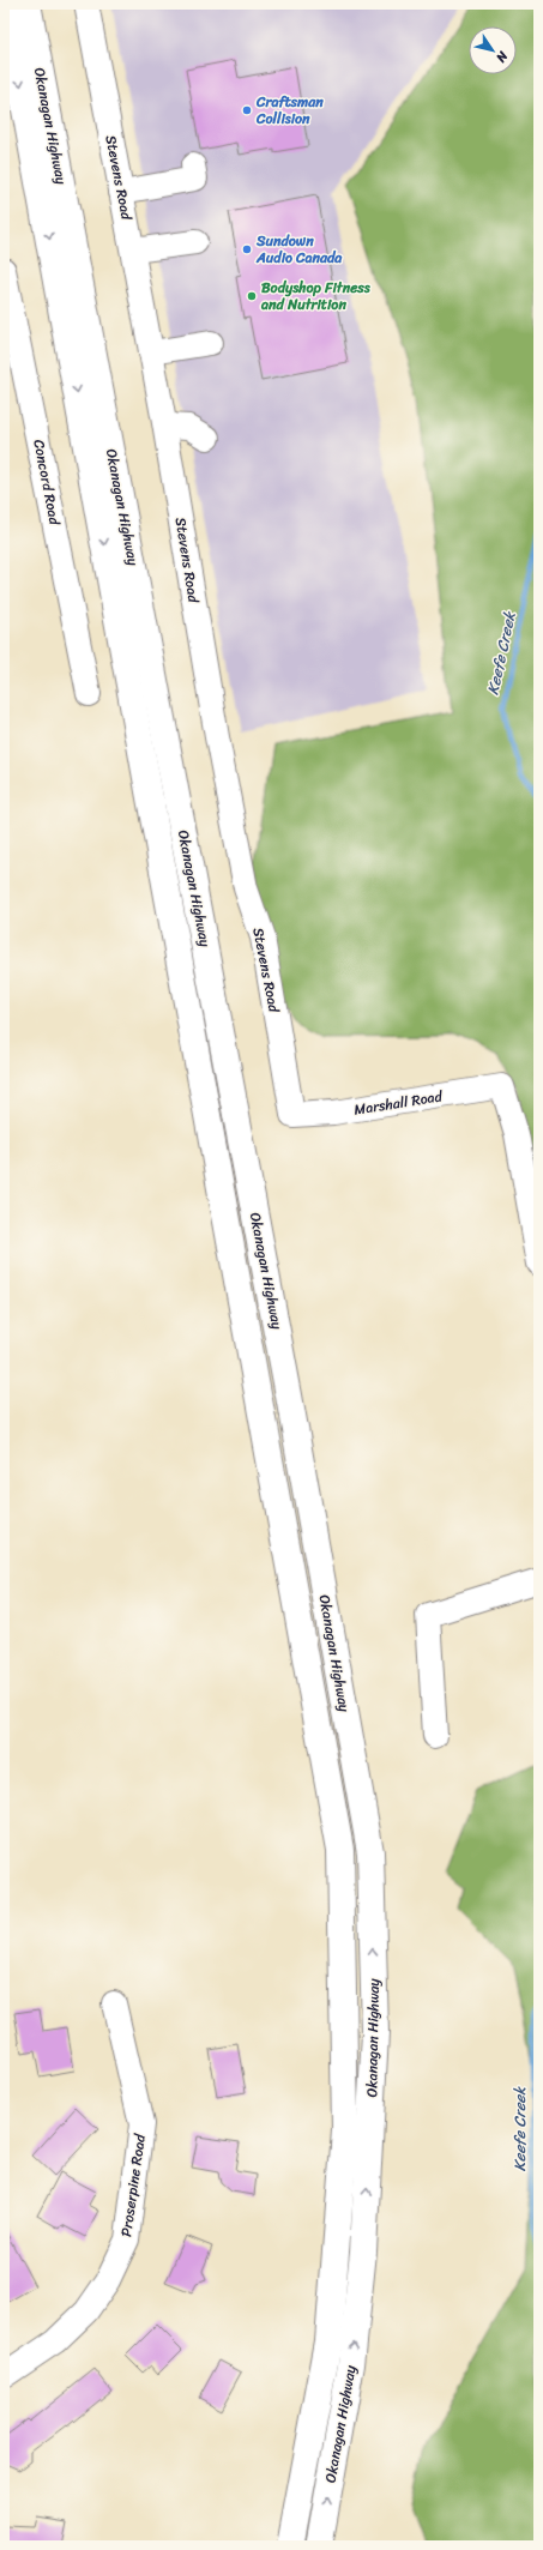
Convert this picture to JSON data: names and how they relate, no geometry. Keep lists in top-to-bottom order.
{
  "streets": {
    "highway": ["Okanagan Highway"],
    "street": [
      "Stevens Road",
      "Concord Road",
      "Marshall Road",
      "Proserpine Road"
    ]
  },
  "crossings": [
    ["Stevens Road", "Marshall Road"]
  ],
  "water": ["Keefe Creek"],
  "places": ["Craftsman Collision", "Sundown Audio Canada", "Bodyshop Fitness and Nutrition"],
  "north": "bottom right"
}
